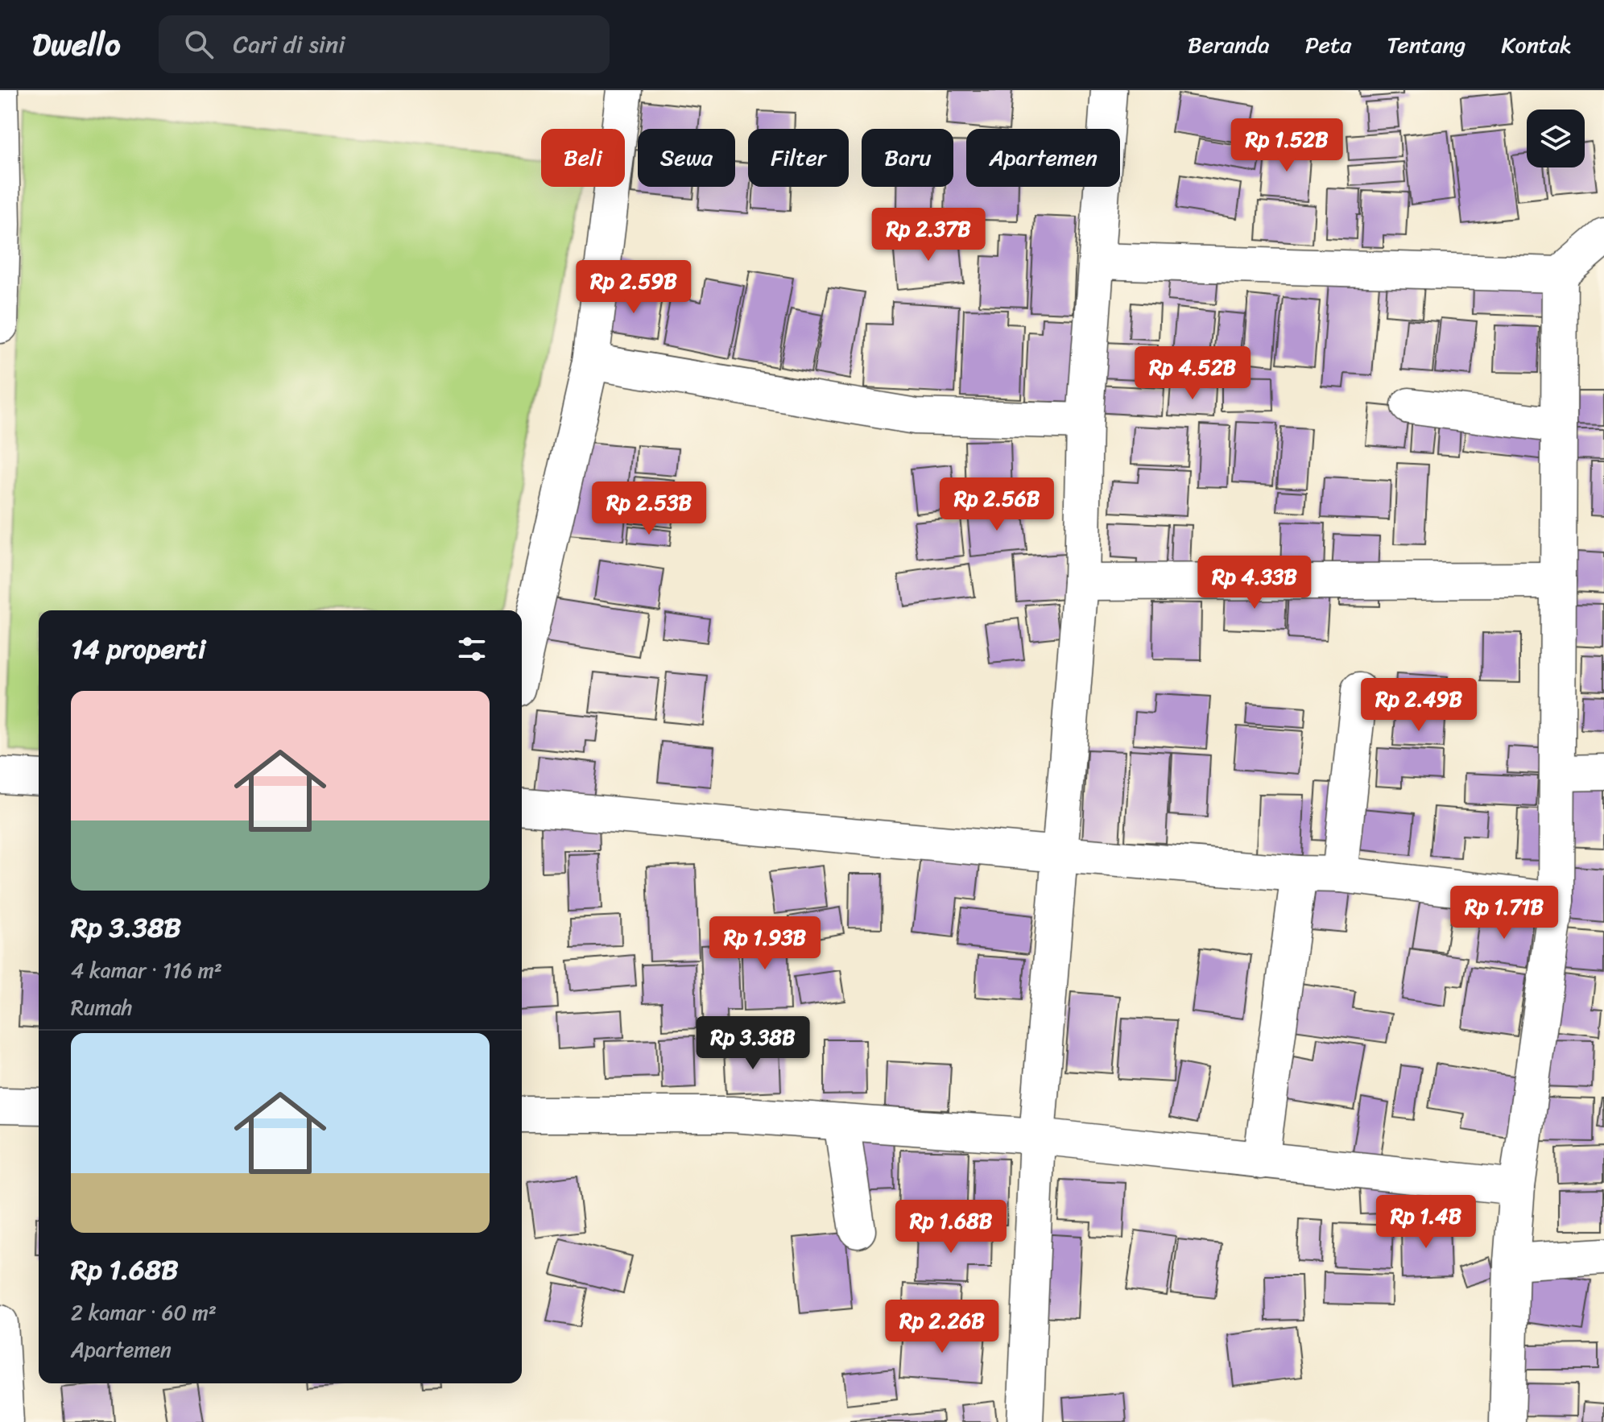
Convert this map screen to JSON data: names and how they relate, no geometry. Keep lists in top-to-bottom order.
{
  "page": {
    "header": "Dwello",
    "search": "Cari di sini",
    "nav": [
      "Beranda",
      "Peta",
      "Tentang",
      "Kontak"
    ],
    "price": [
      "Rp 1.52B",
      "Rp 2.37B",
      "Rp 2.59B",
      "Rp 4.52B",
      "Rp 2.56B",
      "Rp 2.53B",
      "Rp 4.33B",
      "Rp 2.49B",
      "Rp 1.71B",
      "Rp 1.93B",
      "Rp 3.38B",
      "Rp 1.4B",
      "Rp 1.68B",
      "Rp 2.26B"
    ],
    "chip": [
      "Beli",
      "Sewa",
      "Filter",
      "Baru",
      "Apartemen"
    ],
    "heading": "14 properti",
    "list": [
      {
        "name": "Rp 3.38B",
        "note": "4 kamar · 116 m² · Rumah"
      },
      {
        "name": "Rp 1.68B",
        "note": "2 kamar · 60 m² · Apartemen"
      }
    ]
  }
}
